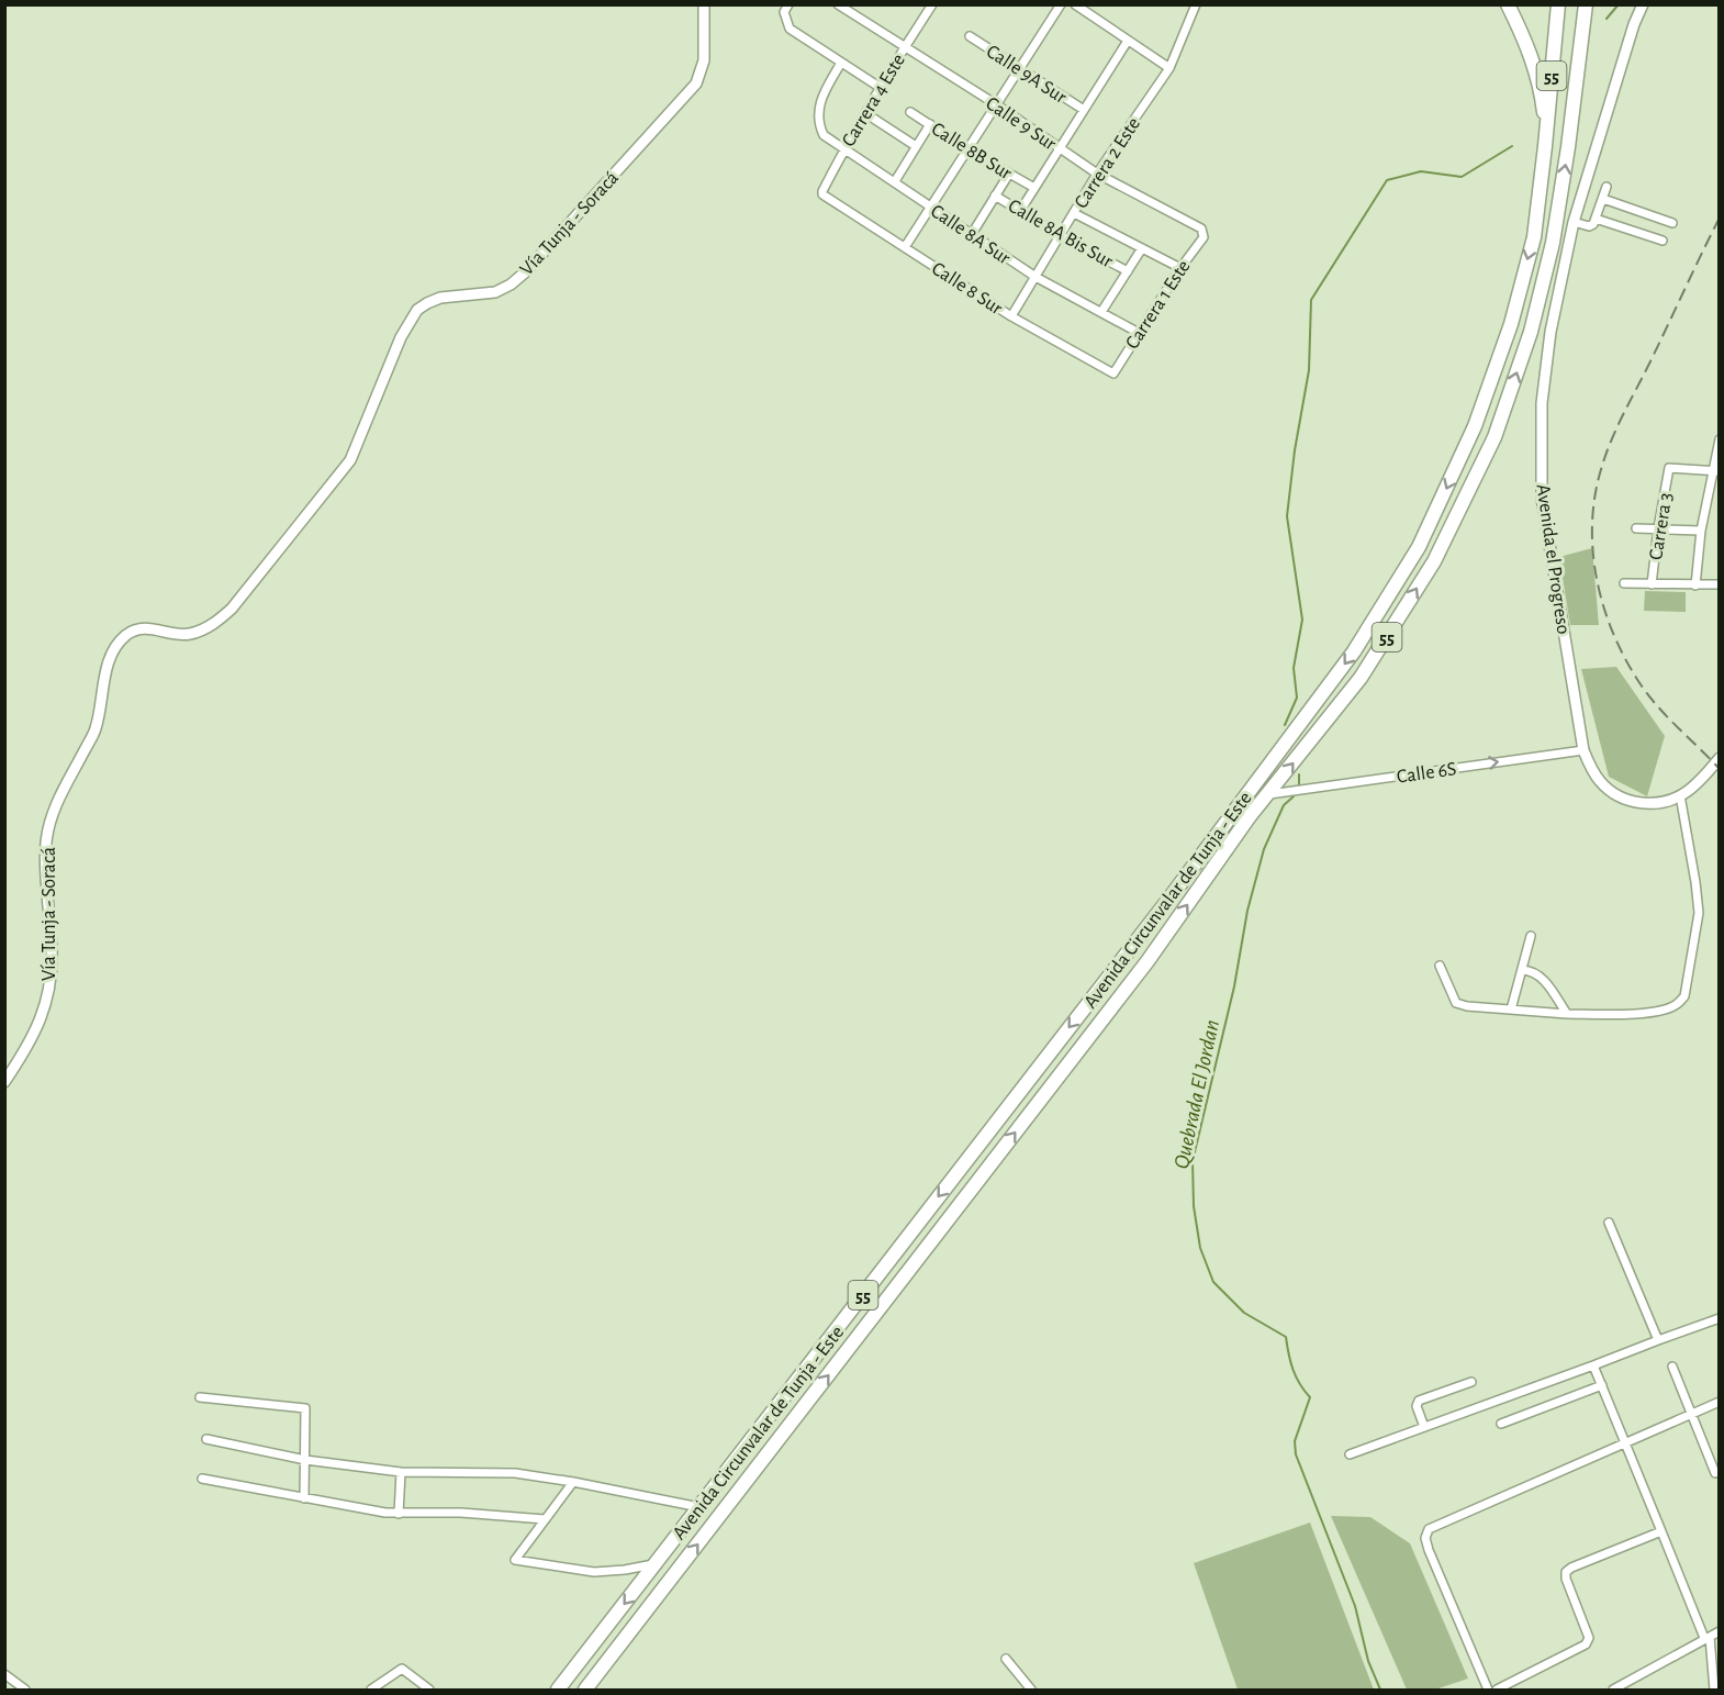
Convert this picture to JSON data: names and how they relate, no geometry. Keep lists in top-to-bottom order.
{
  "streets": {
    "highway": ["55", "Avenida Circunvalar de Tunja - Este"],
    "main road": ["Vía Tunja - Soracá", "Avenida el Progreso"],
    "street": [
      "Calle 9A Sur",
      "Carrera 4 Este",
      "Calle 9 Sur",
      "Calle 8B Sur",
      "Carrera 2 Este",
      "Calle 8A Bis Sur",
      "Calle 8A Sur",
      "Calle 8 Sur",
      "Carrera 1 Este",
      "Carrera 3",
      "Calle 6S"
    ]
  },
  "crossings": [
    ["Carrera 4 Este", "Calle 9 Sur"],
    ["Carrera 4 Este", "Calle 8A Sur"],
    ["Carrera 4 Este", "Calle 8 Sur"],
    ["Calle 9 Sur", "Carrera 2 Este"],
    ["Calle 9 Sur", "Carrera 1 Este"],
    ["Carrera 2 Este", "Calle 8A Bis Sur"],
    ["Carrera 2 Este", "Calle 8A Sur"],
    ["Carrera 2 Este", "Calle 8 Sur"],
    ["Calle 8A Sur", "Carrera 1 Este"],
    ["Calle 8 Sur", "Carrera 1 Este"],
    ["Avenida el Progreso", "Calle 6S"],
    ["Calle 6S", "Avenida Circunvalar de Tunja - Este"]
  ],
  "one_way": ["Calle 6S"],
  "water": ["Quebrada El Jordan"]
}
